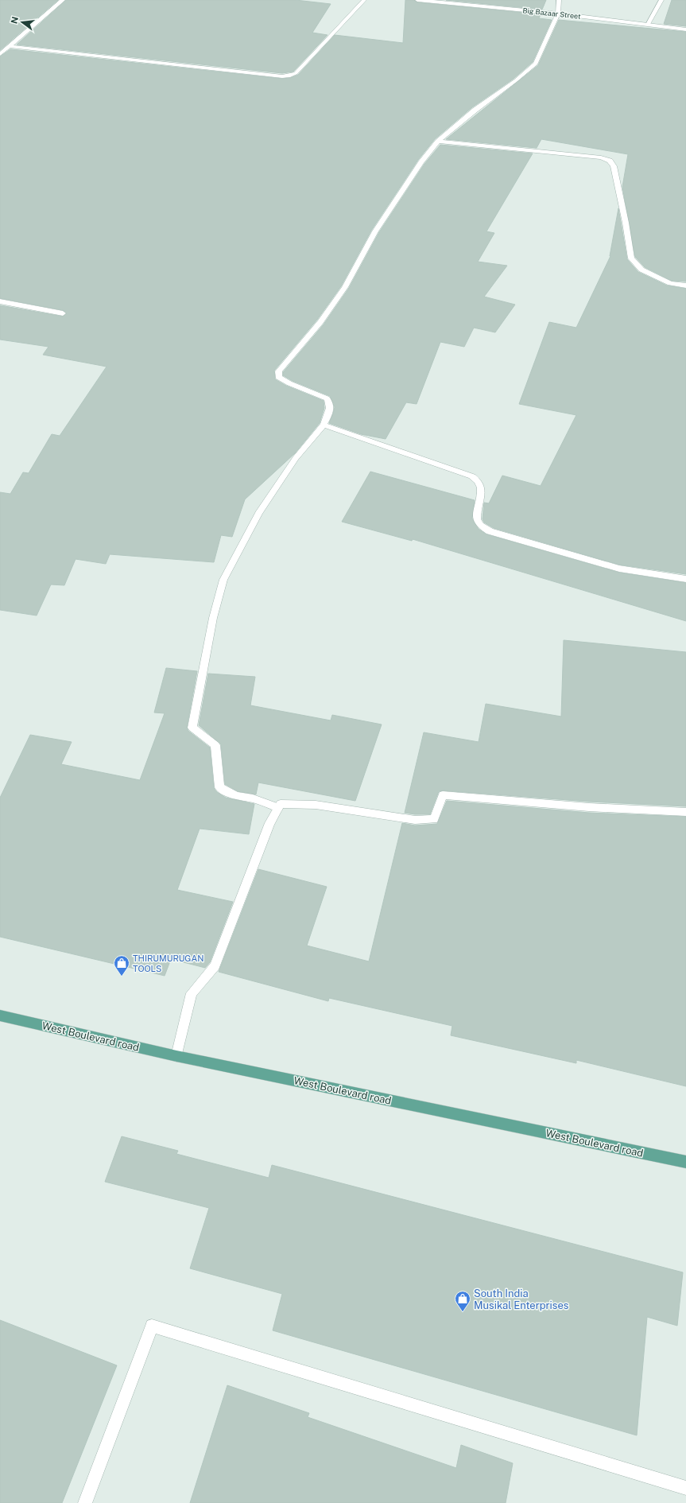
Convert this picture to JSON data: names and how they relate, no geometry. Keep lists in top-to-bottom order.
{
  "streets": {
    "main road": ["West Boulevard road"],
    "street": ["Big Bazaar Street"]
  },
  "places": {
    "shop": ["THIRUMURUGAN TOOLS", "South India Musikal Enterprises"]
  },
  "north": "left"
}
